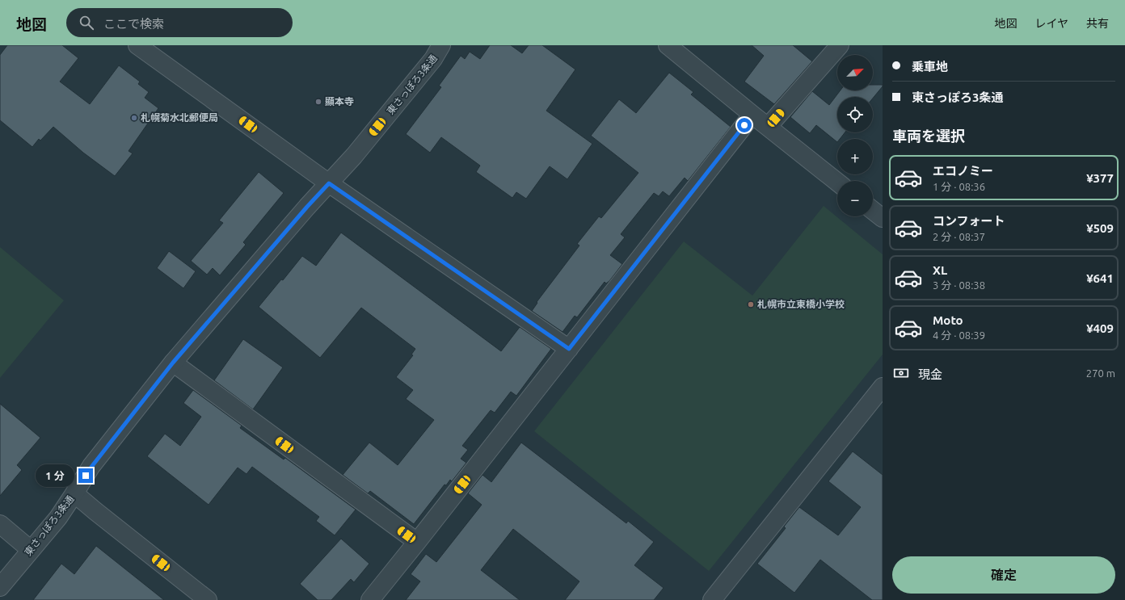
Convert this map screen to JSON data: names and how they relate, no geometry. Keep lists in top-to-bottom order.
{
  "streets": {
    "street": ["東さっぽろ3条通"]
  },
  "places": ["顯本寺", "札幌菊水北郵便局", "札幌市立東橋小学校"],
  "north": "top right",
  "page": {
    "header": "地図",
    "search": "ここで検索",
    "nav": ["地図", "レイヤ", "共有"],
    "banner": ["乗車地", "東さっぽろ3条通"],
    "map_buttons": ["+", "−"],
    "heading": "車両を選択",
    "list": [
      {
        "name": "エコノミー",
        "note": "1 分 · 08:36",
        "value": "¥377"
      },
      {
        "name": "コンフォート",
        "note": "2 分 · 08:37",
        "value": "¥509"
      },
      {
        "name": "XL",
        "note": "3 分 · 08:38",
        "value": "¥641"
      },
      {
        "name": "Moto",
        "note": "4 分 · 08:39",
        "value": "¥409"
      }
    ],
    "pay": ["現金", "270 m"],
    "bubble": "1 分",
    "buttons": "確定"
  }
}
